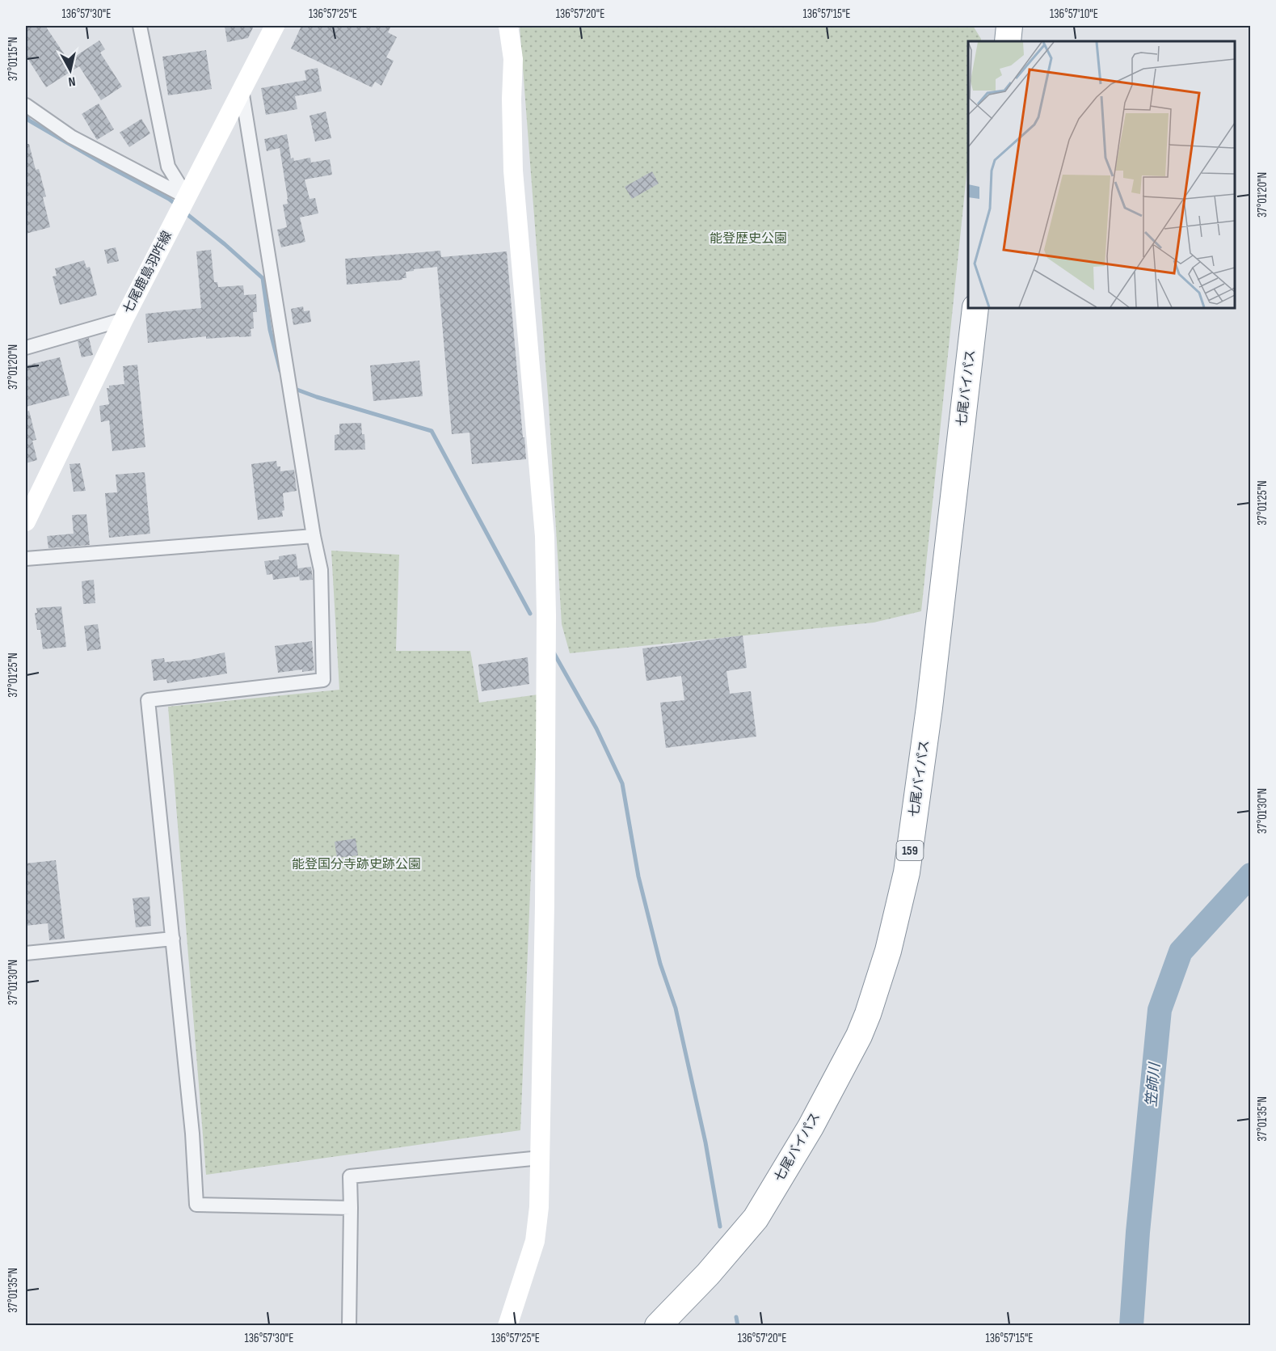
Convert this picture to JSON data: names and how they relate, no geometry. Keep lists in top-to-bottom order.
{
  "streets": {
    "highway": ["七尾バイパス", "159"],
    "street": ["七尾鹿島羽咋線"]
  },
  "water": ["笠師川"],
  "parks": ["能登歴史公園", "能登国分寺跡史跡公園"],
  "north": "bottom",
  "coordinates": [
    "136°57'30\"E",
    "136°57'25\"E",
    "136°57'20\"E",
    "136°57'15\"E",
    "136°57'10\"E",
    "37°01'15\"N",
    "37°01'20\"N",
    "37°01'25\"N",
    "37°01'30\"N",
    "37°01'35\"N"
  ]
}
